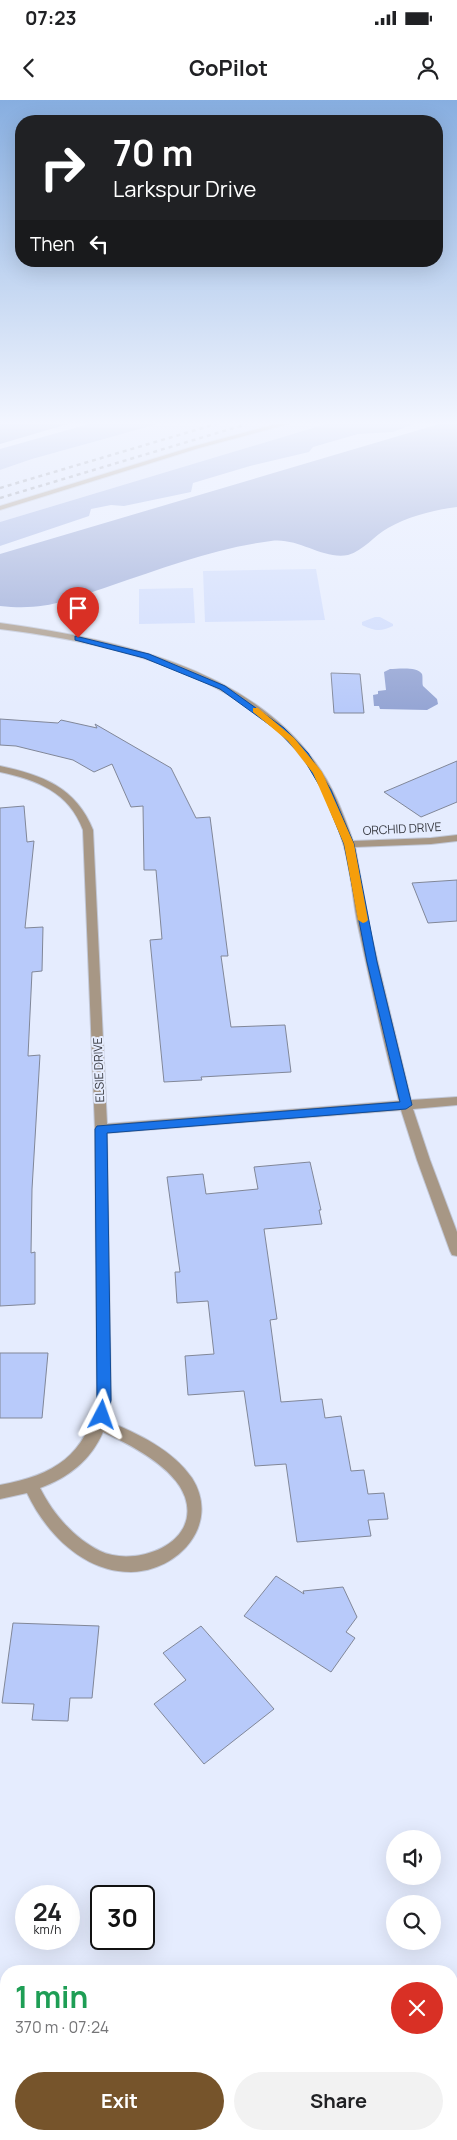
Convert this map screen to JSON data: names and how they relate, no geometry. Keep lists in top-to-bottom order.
{
  "streets": {
    "street": ["ORCHID DRIVE", "ELSIE DRIVE"]
  },
  "page": {
    "status": "07:23",
    "header": "GoPilot",
    "turn": ["70 m", "Larkspur Drive"],
    "then": "Then",
    "speed": "24 km/h",
    "limit": "30",
    "heading": ["1 min", "370 m · 07:24"],
    "buttons": ["Exit", "Share"]
  }
}
